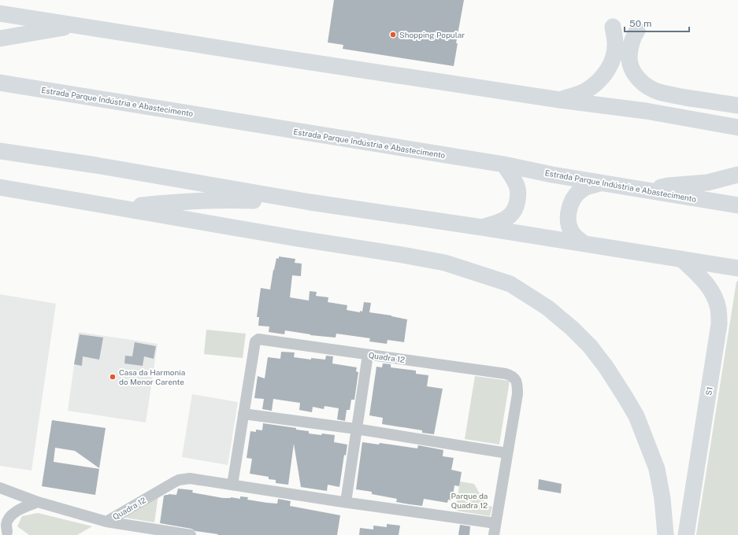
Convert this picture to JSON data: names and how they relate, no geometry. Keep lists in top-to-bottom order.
{
  "streets": {
    "highway": ["Estrada Parque Indústria e Abastecimento", "S1"],
    "street": ["Quadra 12"]
  },
  "parks": ["Parque da Quadra 12"],
  "places": ["Shopping Popular", "Casa da Harmonia do Menor Carente"],
  "scale_bar": "50 m"
}
